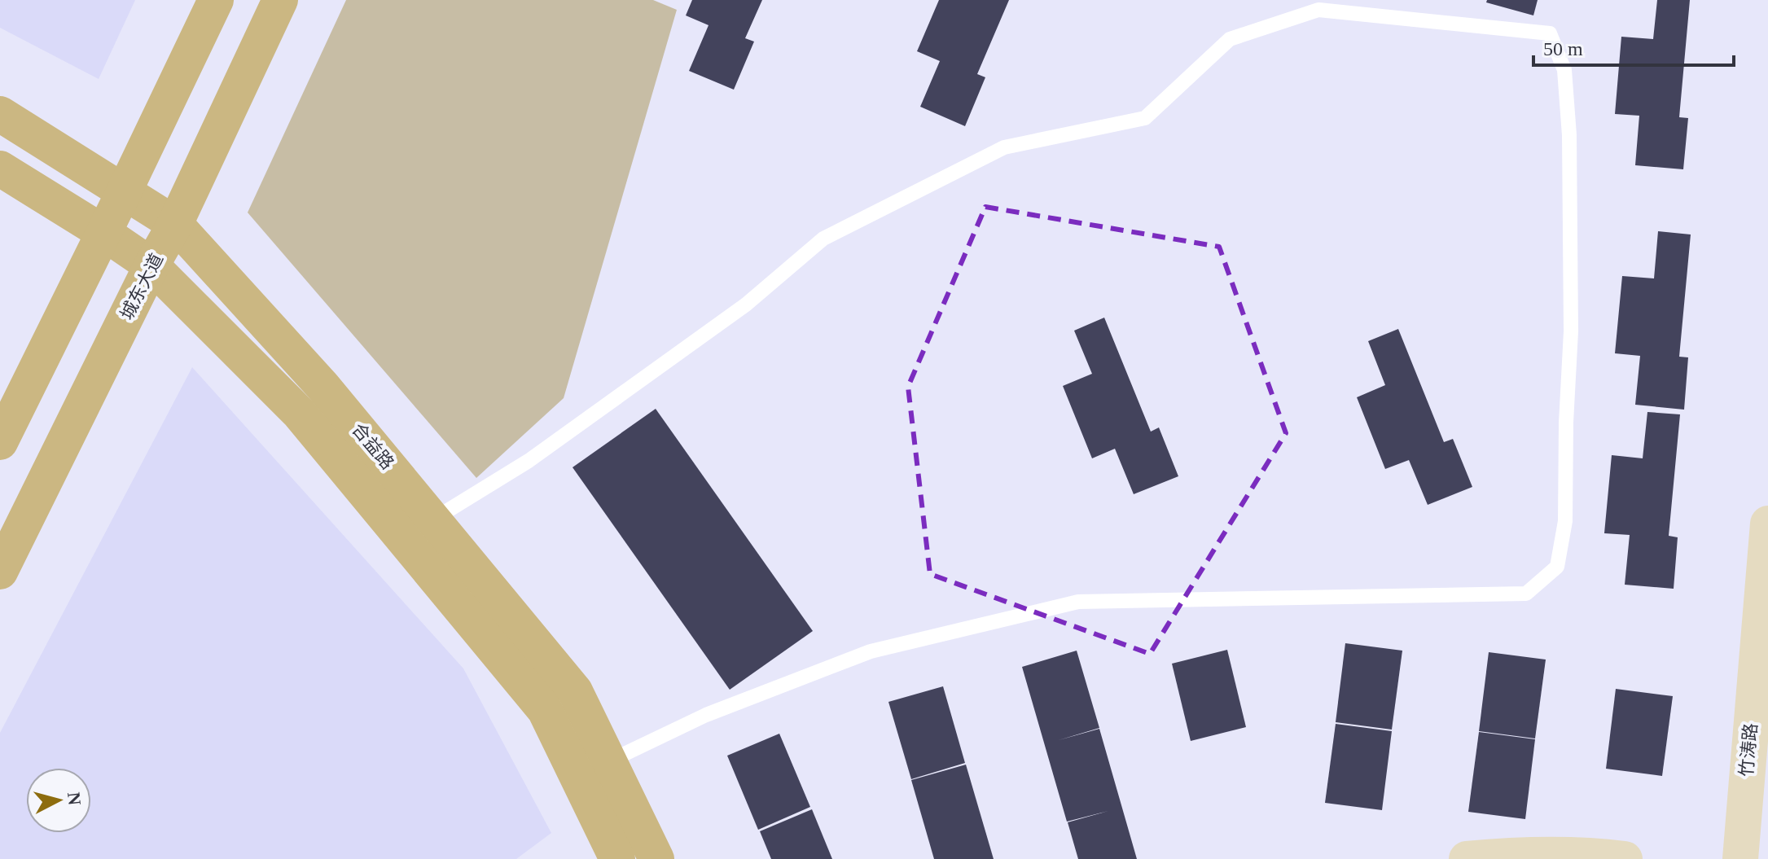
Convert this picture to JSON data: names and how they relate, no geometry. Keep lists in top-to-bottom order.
{
  "streets": {
    "main road": ["城东大道", "合益路"],
    "street": ["竹涛路"]
  },
  "crossings": [
    ["城东大道", "合益路"]
  ],
  "scale_bar": "50 m",
  "north": "right"
}
